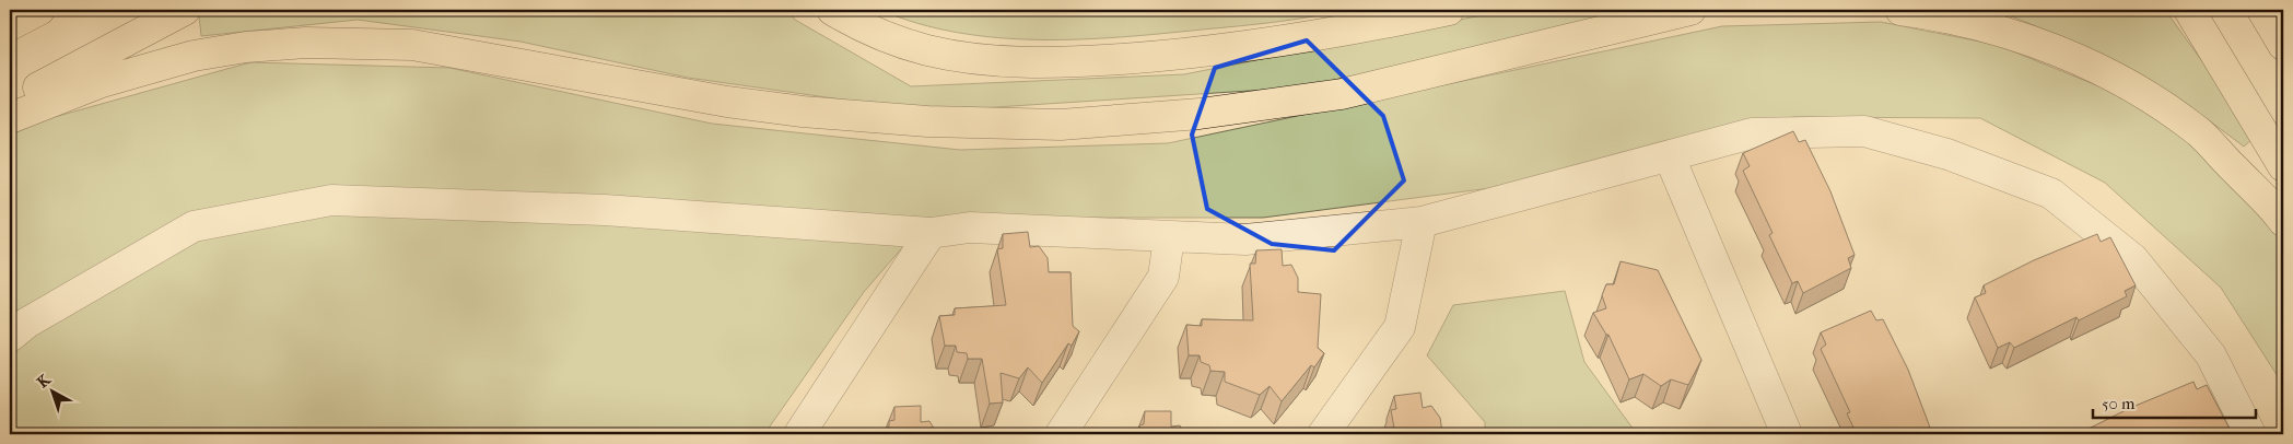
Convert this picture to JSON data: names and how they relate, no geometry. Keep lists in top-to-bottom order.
{
  "scale_bar": "50 m",
  "north": "top left"
}
